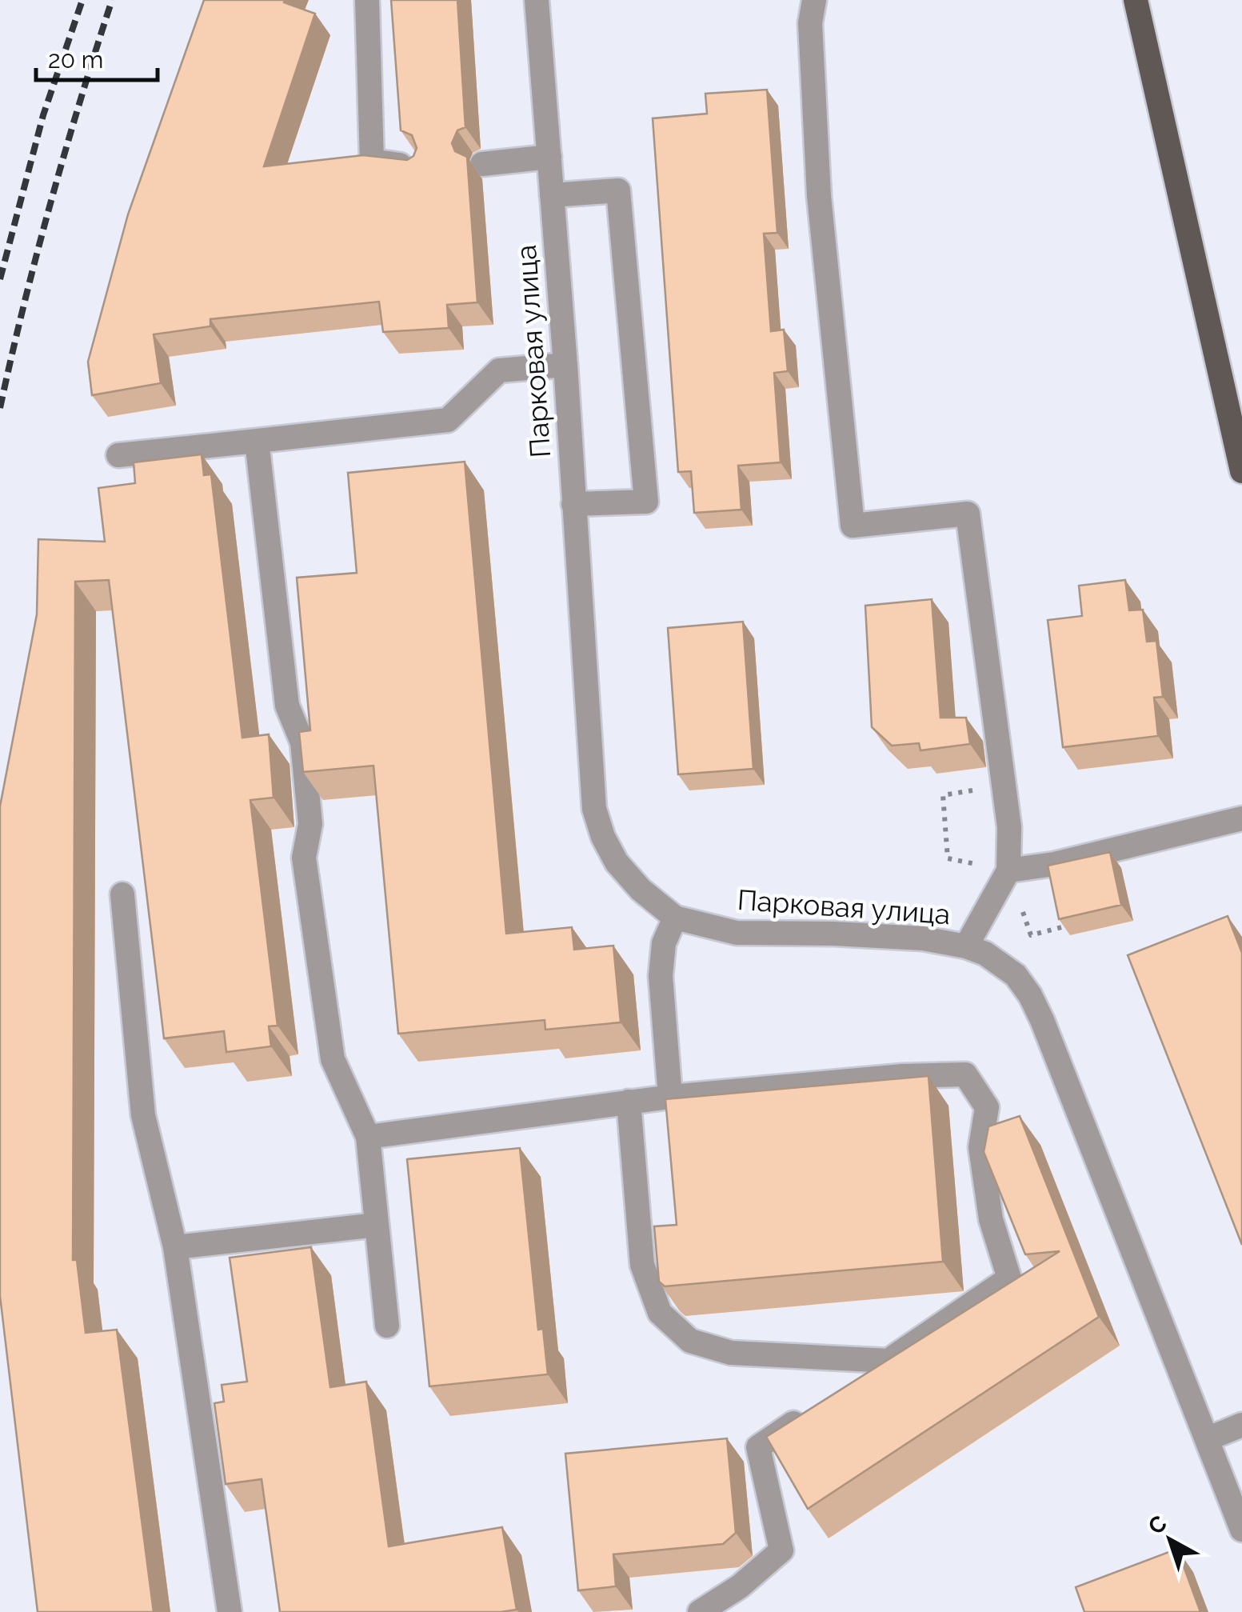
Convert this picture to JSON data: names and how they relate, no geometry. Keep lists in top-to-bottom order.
{
  "streets": {
    "street": ["Парковая улица"]
  },
  "scale_bar": "20 m",
  "north": "top left"
}
